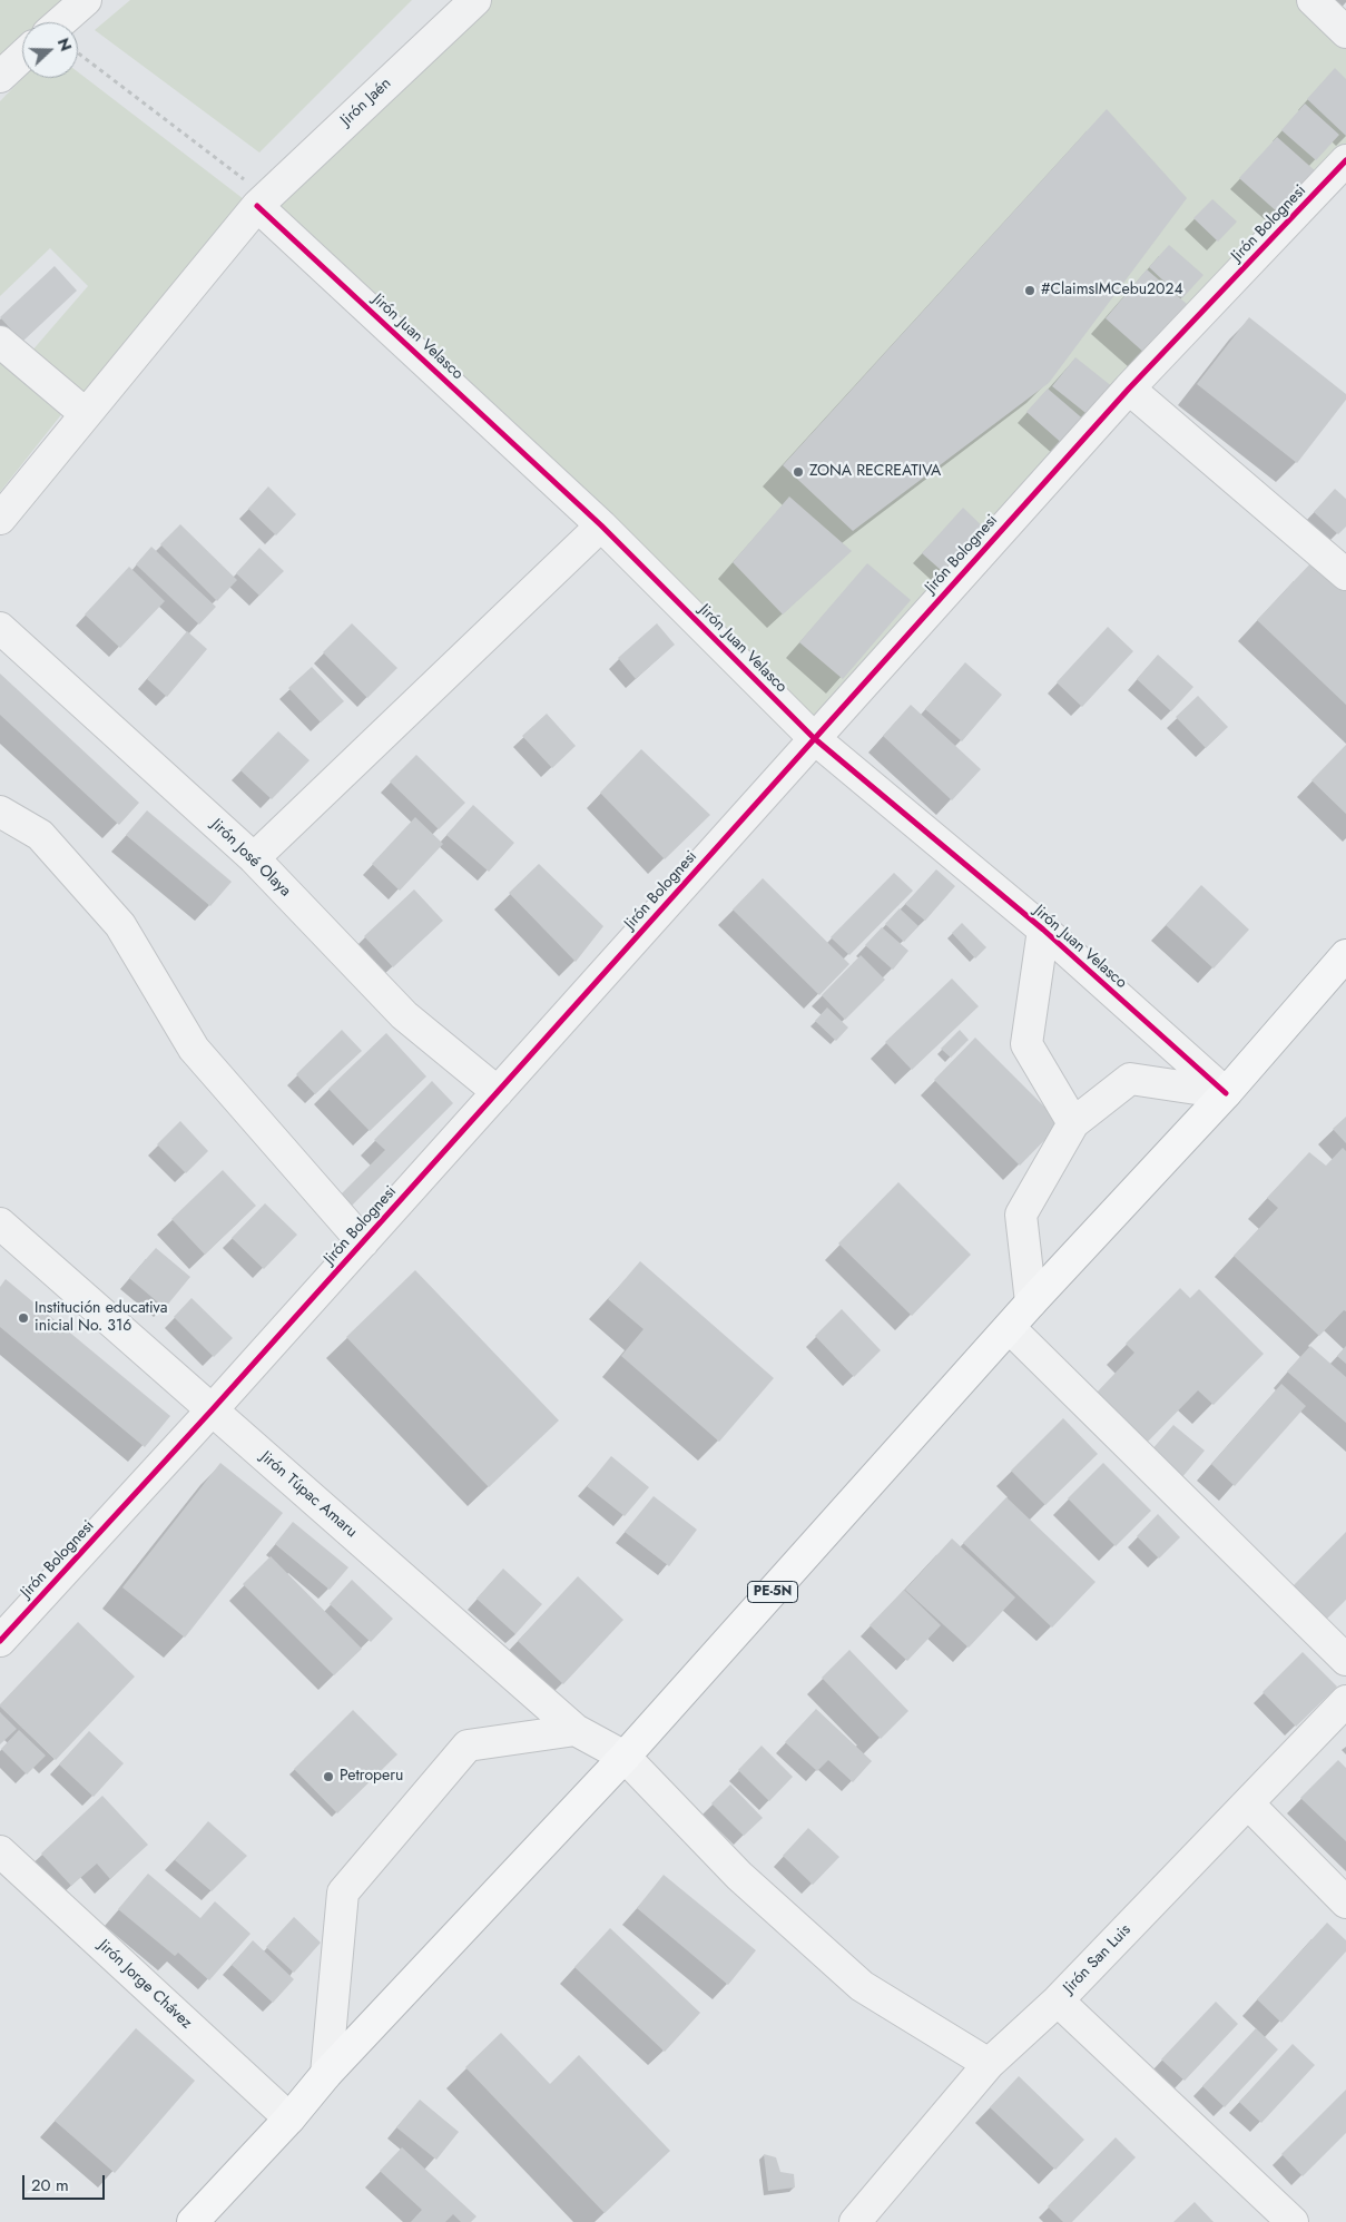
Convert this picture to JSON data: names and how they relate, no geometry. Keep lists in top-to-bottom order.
{
  "streets": {
    "highway": ["PE-5N"],
    "street": [
      "Jirón Jaén",
      "Jirón Bolognesi",
      "Jirón Juan Velasco",
      "Jirón José Olaya",
      "Jirón Túpac Amaru",
      "Jirón San Luis",
      "Jirón Jorge Chávez"
    ]
  },
  "crossings": [
    ["Jirón Jaén", "Jirón Juan Velasco"],
    ["Jirón Bolognesi", "Jirón Juan Velasco"],
    ["Jirón Bolognesi", "Jirón José Olaya"],
    ["Jirón Bolognesi", "Jirón Túpac Amaru"],
    ["Jirón Juan Velasco", "PE-5N"],
    ["Jirón Túpac Amaru", "PE-5N"],
    ["Jirón Túpac Amaru", "Jirón San Luis"],
    ["PE-5N", "Jirón Jorge Chávez"]
  ],
  "places": [
    "#ClaimsIMCebu2024",
    "ZONA RECREATIVA",
    "Institución educativa inicial No. 316",
    "Petroperu"
  ],
  "scale_bar": "20 m",
  "north": "right"
}
